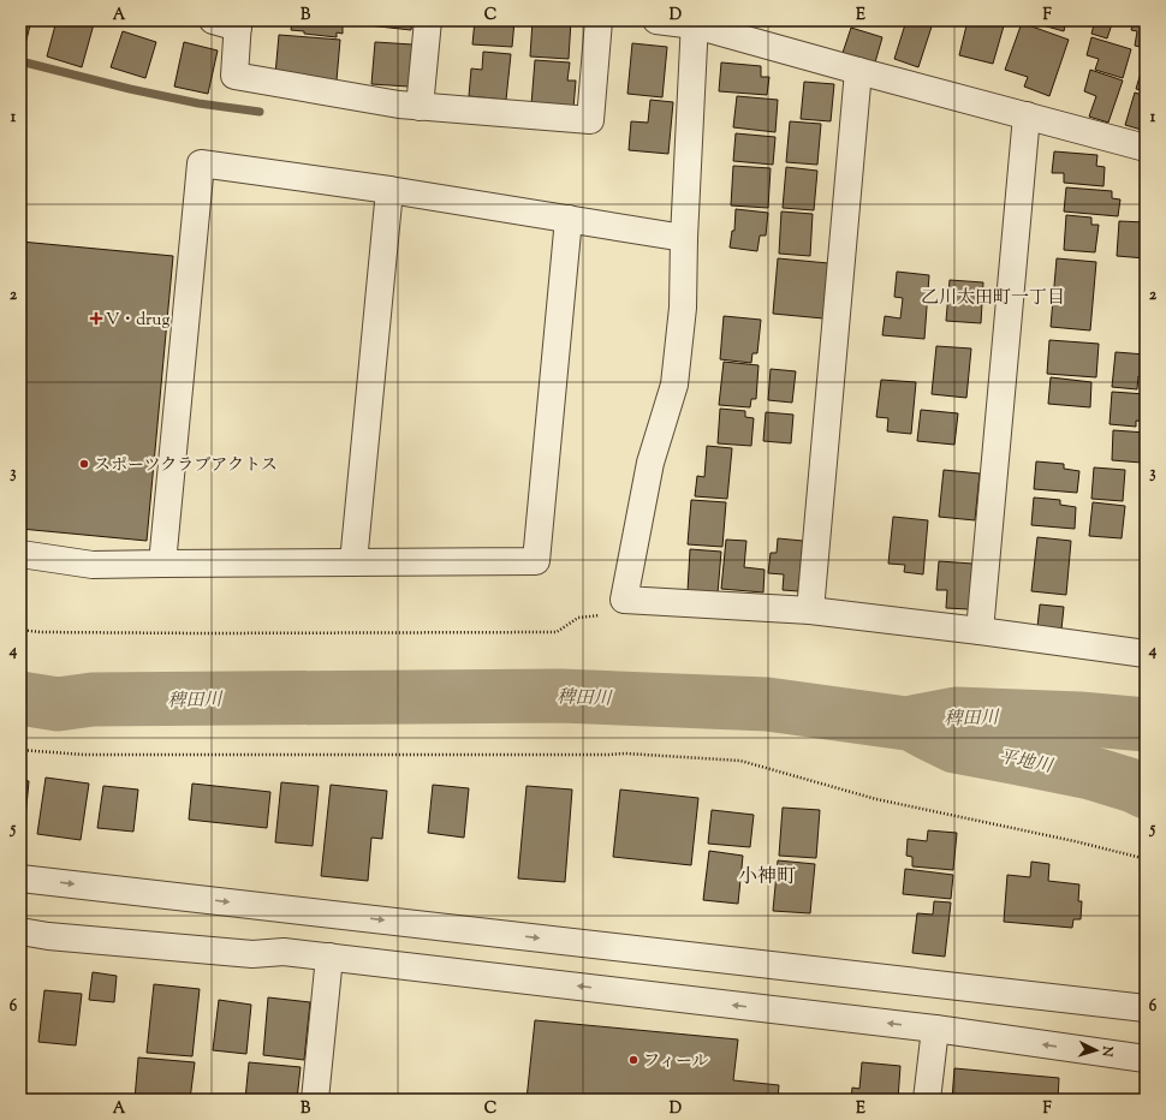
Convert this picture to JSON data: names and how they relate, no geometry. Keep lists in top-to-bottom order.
{
  "districts": ["乙川太田町一丁目", "小神町"],
  "water": ["稗田川", "平地川"],
  "places": {
    "health": ["V・drug"],
    "other": ["スポーツクラブアクトス", "フィール"]
  },
  "north": "right",
  "grid": {
    "columns": [
      "A",
      "B",
      "C",
      "D",
      "E",
      "F"
    ],
    "rows": [
      "1",
      "2",
      "3",
      "4",
      "5",
      "6"
    ]
  }
}
